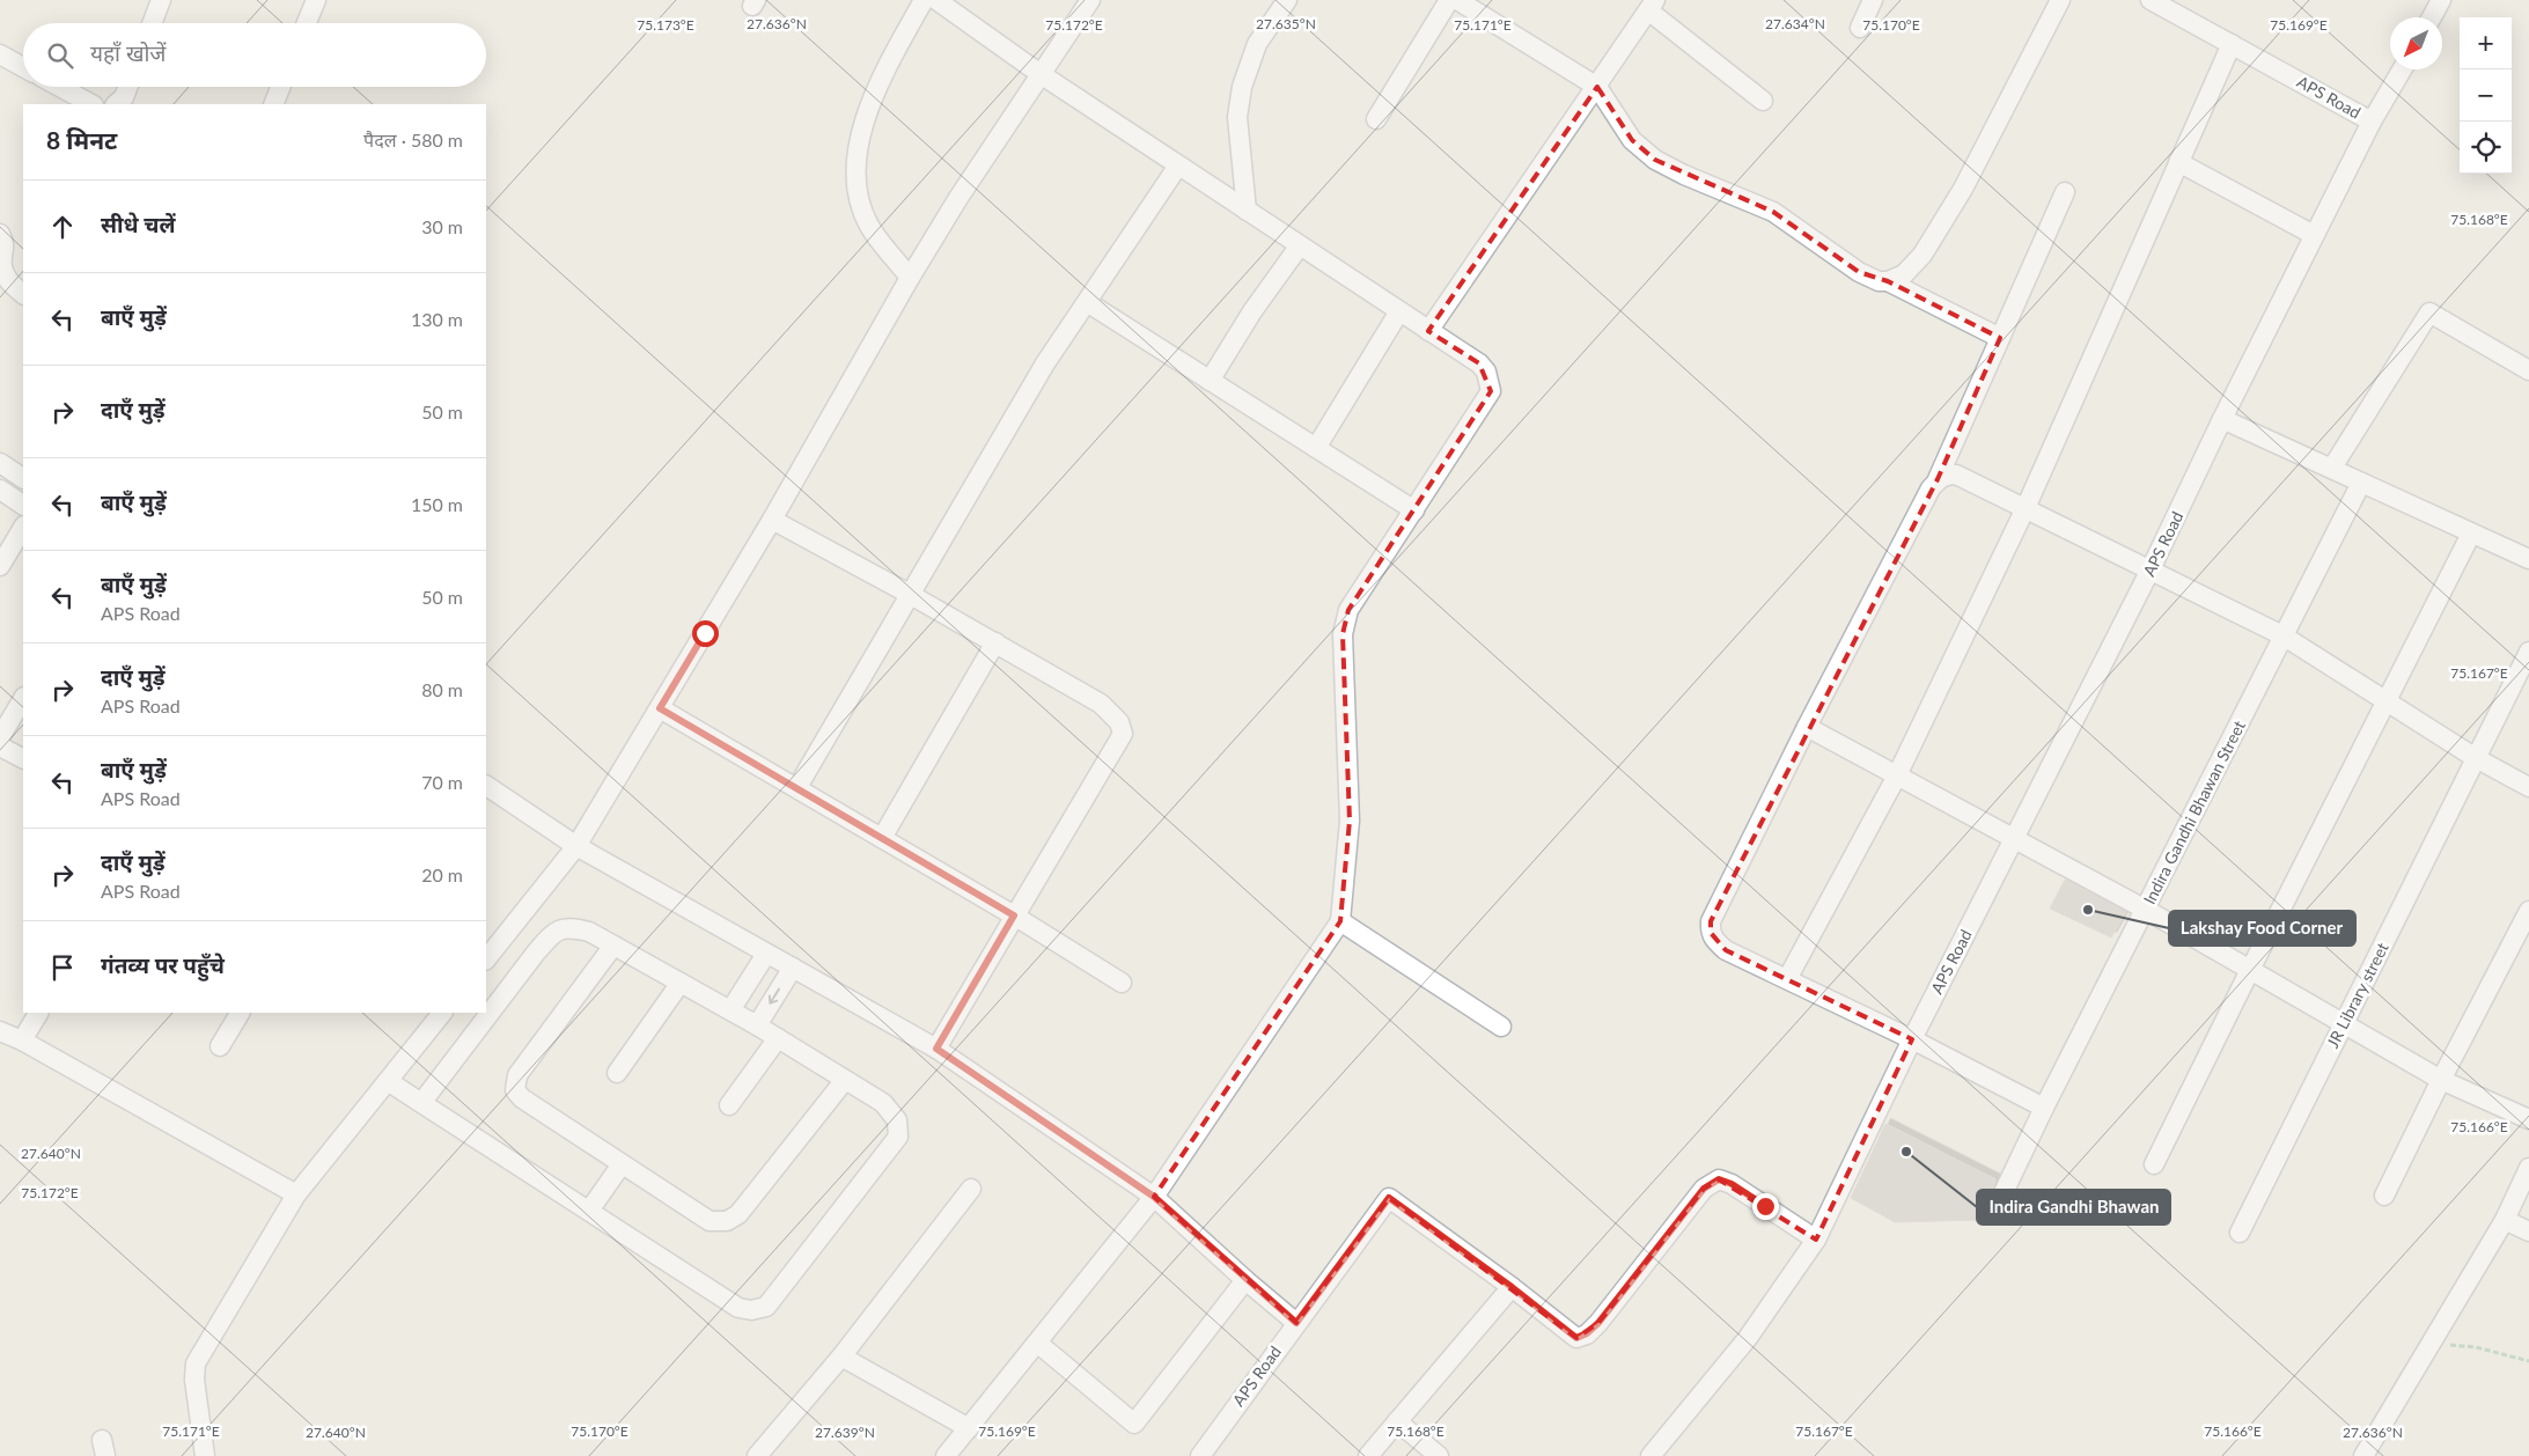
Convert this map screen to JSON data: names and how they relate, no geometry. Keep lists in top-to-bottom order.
{
  "streets": {
    "street": ["APS Road", "Indira Gandhi Bhawan Street", "JR Library street"]
  },
  "places": ["Lakshay Food Corner", "Indira Gandhi Bhawan"],
  "north": "bottom left",
  "page": {
    "map_buttons": ["+", "−"],
    "search": "यहाँ खोजें",
    "heading": ["8 मिनट", "पैदल · 580 m"],
    "list": [
      ["सीधे चलें", "30 m"],
      ["बाएँ मुड़ें", "130 m"],
      ["दाएँ मुड़ें", "50 m"],
      ["बाएँ मुड़ें", "150 m"],
      ["बाएँ मुड़ें", "APS Road", "50 m"],
      ["दाएँ मुड़ें", "APS Road", "80 m"],
      ["बाएँ मुड़ें", "APS Road", "70 m"],
      ["दाएँ मुड़ें", "APS Road", "20 m"],
      "गंतव्य पर पहुँचे"
    ]
  },
  "coordinates": [
    "27.636°N",
    "27.635°N",
    "27.634°N",
    "75.173°E",
    "75.172°E",
    "75.171°E",
    "75.170°E",
    "75.169°E",
    "75.168°E",
    "75.167°E",
    "75.166°E",
    "27.640°N",
    "27.639°N"
  ]
}
